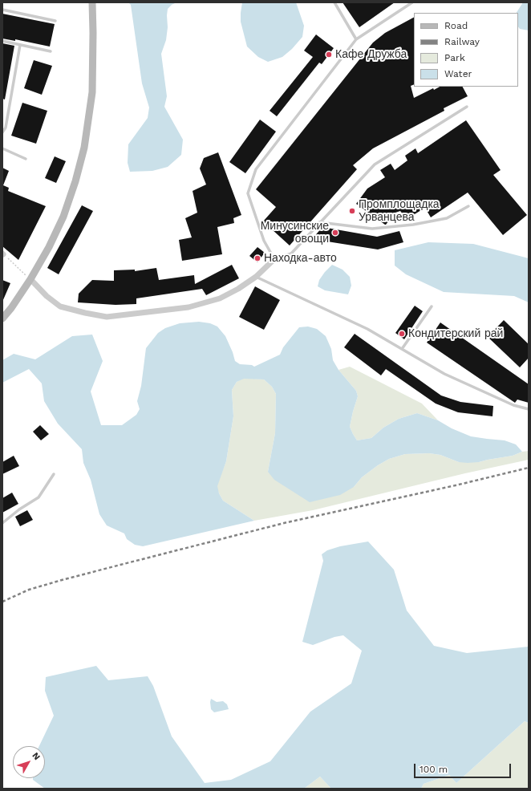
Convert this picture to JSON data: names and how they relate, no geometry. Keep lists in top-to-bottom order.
{
  "places": [
    "Кафе Дружба",
    "Промплощадка Урванцева",
    "Минусинские овощи",
    "Находка-авто",
    "Кондитерский рай"
  ],
  "legend": [
    "Road",
    "Railway",
    "Park",
    "Water"
  ],
  "scale_bar": "100 m",
  "north": "top right"
}
